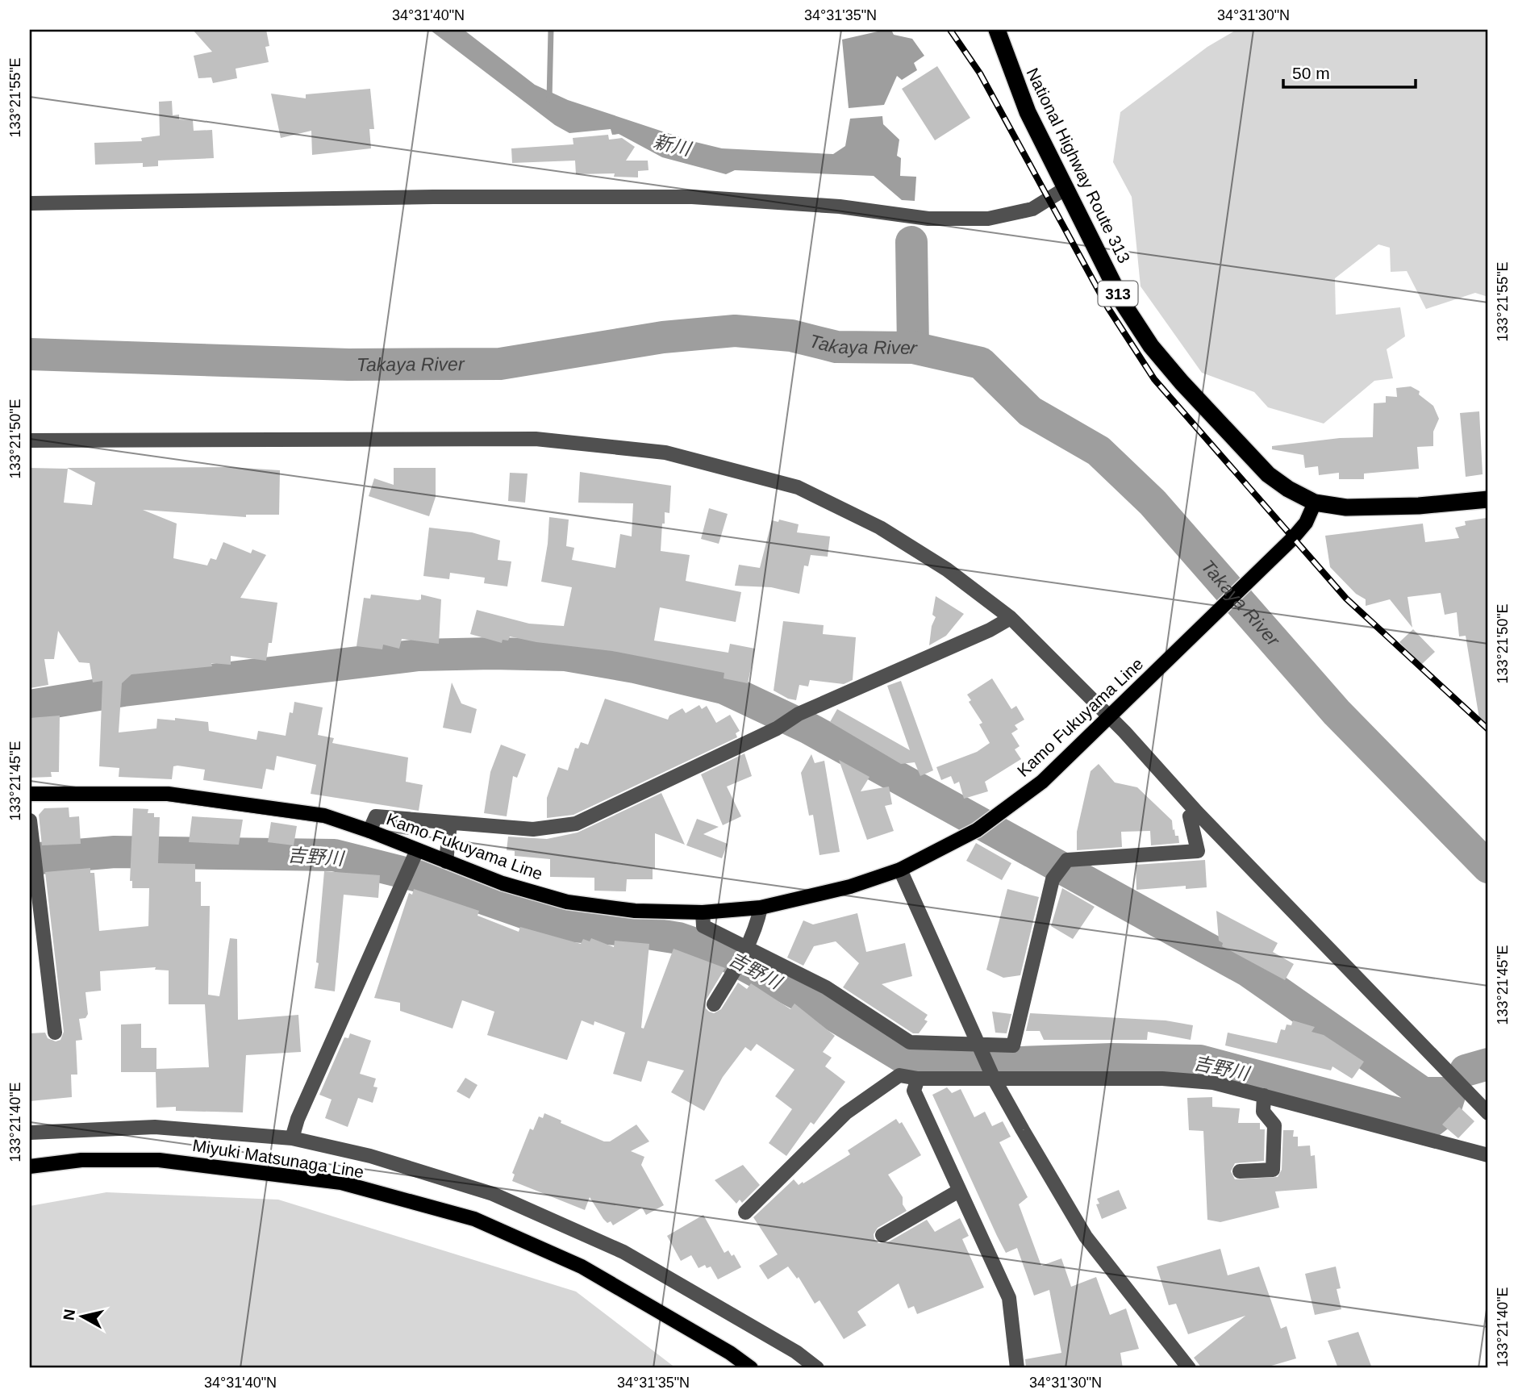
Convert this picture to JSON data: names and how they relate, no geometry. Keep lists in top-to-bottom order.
{
  "streets": {
    "highway": ["National Highway Route 313", "313"],
    "main road": ["Kamo Fukuyama Line", "Miyuki Matsunaga Line"]
  },
  "crossings": [
    ["National Highway Route 313", "Kamo Fukuyama Line"]
  ],
  "water": ["新川", "Takaya River", "吉野川"],
  "scale_bar": "50 m",
  "north": "left",
  "coordinates": [
    "34°31'40\"N",
    "34°31'35\"N",
    "34°31'30\"N",
    "133°21'55\"E",
    "133°21'50\"E",
    "133°21'45\"E",
    "133°21'40\"E"
  ]
}
